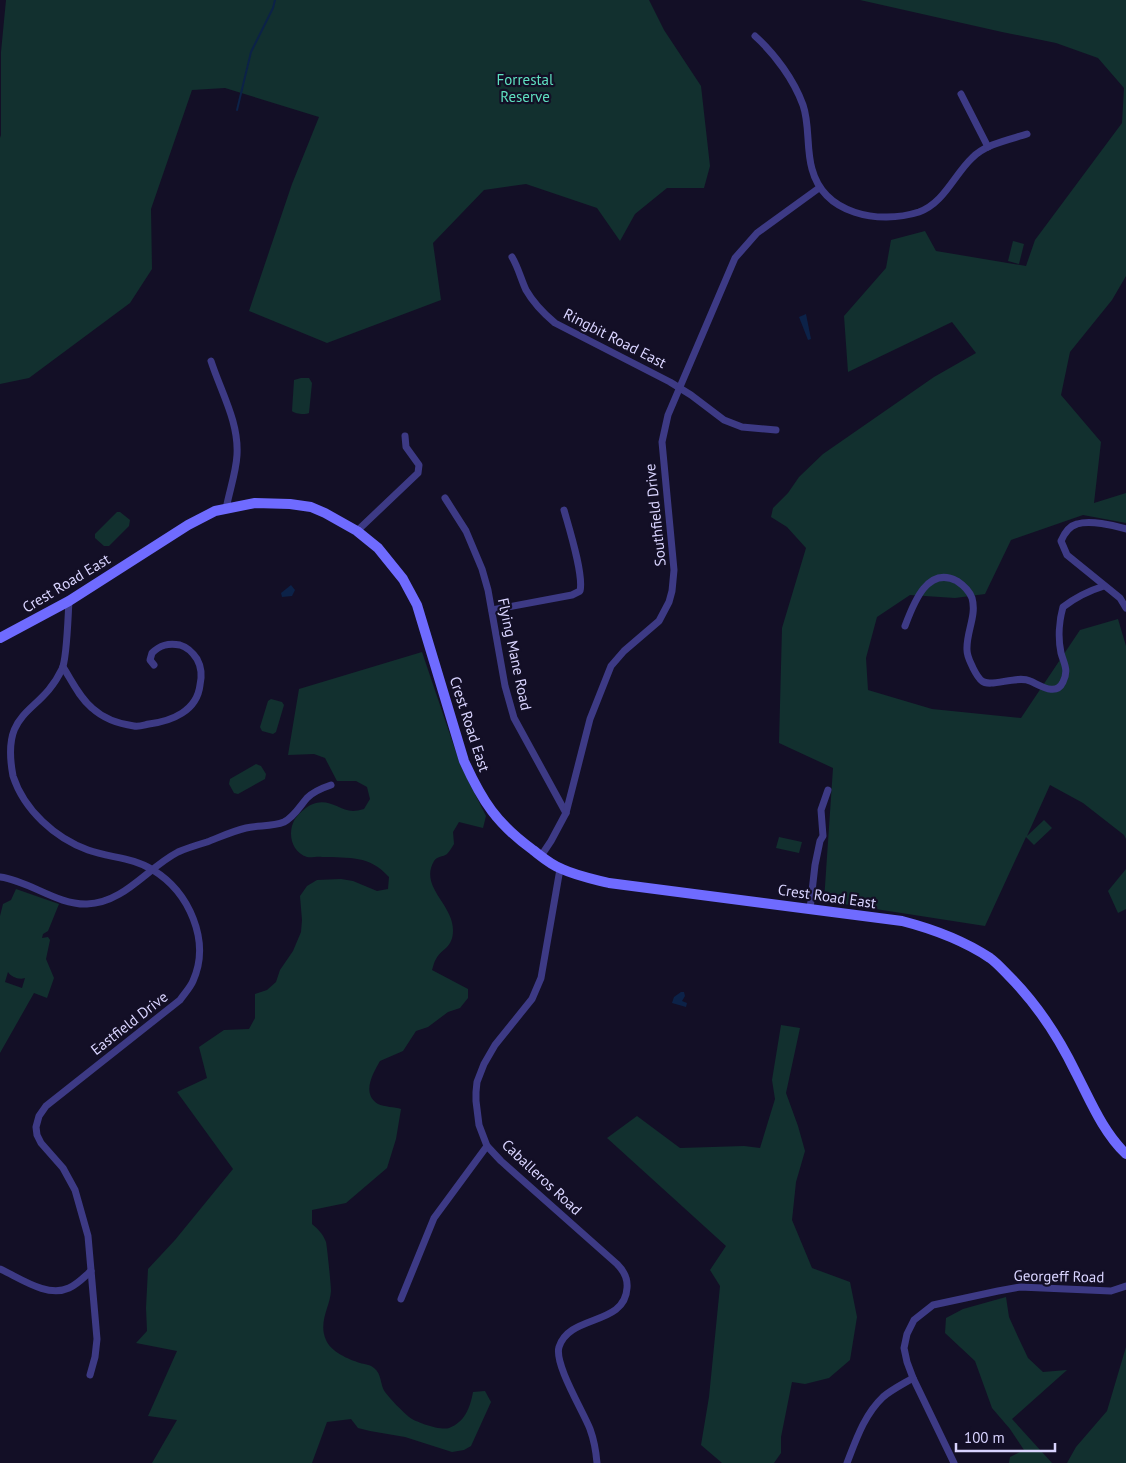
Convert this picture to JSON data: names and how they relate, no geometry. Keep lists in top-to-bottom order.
{
  "streets": {
    "street": [
      "Ringbit Road East",
      "Southfield Drive",
      "Crest Road East",
      "Flying Mane Road",
      "Eastfield Drive",
      "Caballeros Road",
      "Georgeff Road"
    ]
  },
  "crossings": [
    ["Ringbit Road East", "Southfield Drive"],
    ["Southfield Drive", "Crest Road East"],
    ["Southfield Drive", "Flying Mane Road"],
    ["Crest Road East", "Caballeros Road"]
  ],
  "parks": ["Forrestal Reserve"],
  "scale_bar": "100 m"
}
